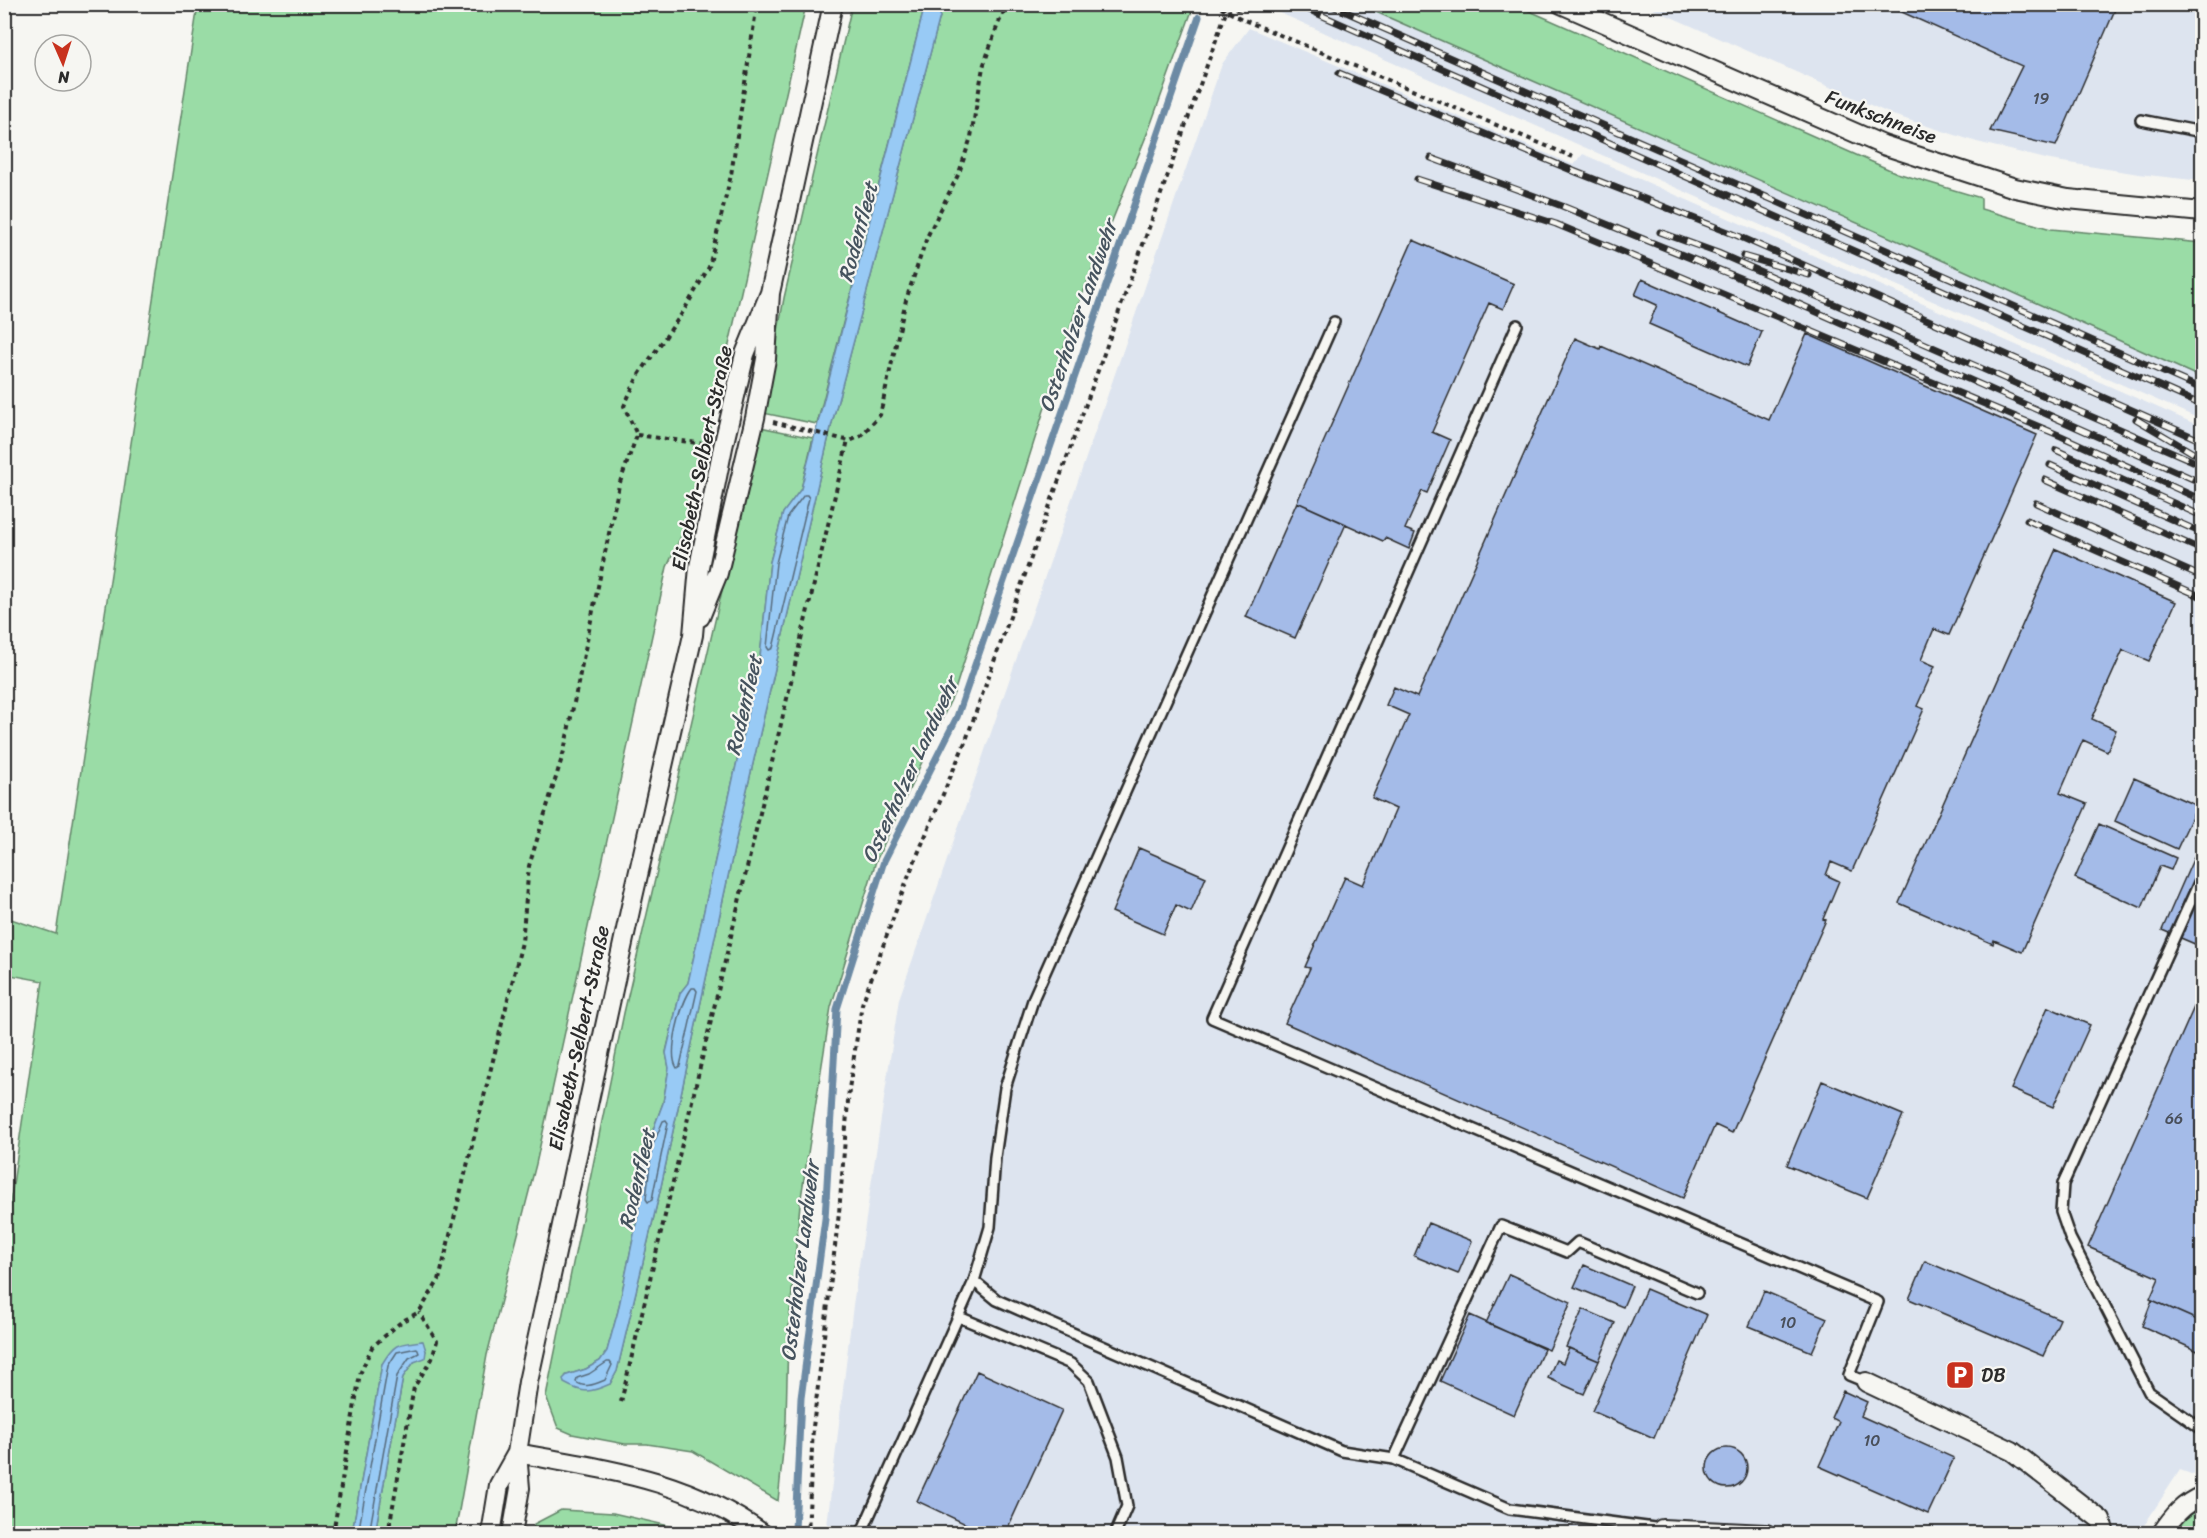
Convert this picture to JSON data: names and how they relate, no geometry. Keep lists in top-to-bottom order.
{
  "streets": {
    "street": ["Funkschneise", "Elisabeth-Selbert-Straße"]
  },
  "water": ["Rodenfleet", "Osterholzer Landwehr"],
  "places": {
    "parking": ["DB"]
  },
  "house_numbers": [
    "19",
    "66",
    "10",
    "10"
  ],
  "north": "bottom"
}
